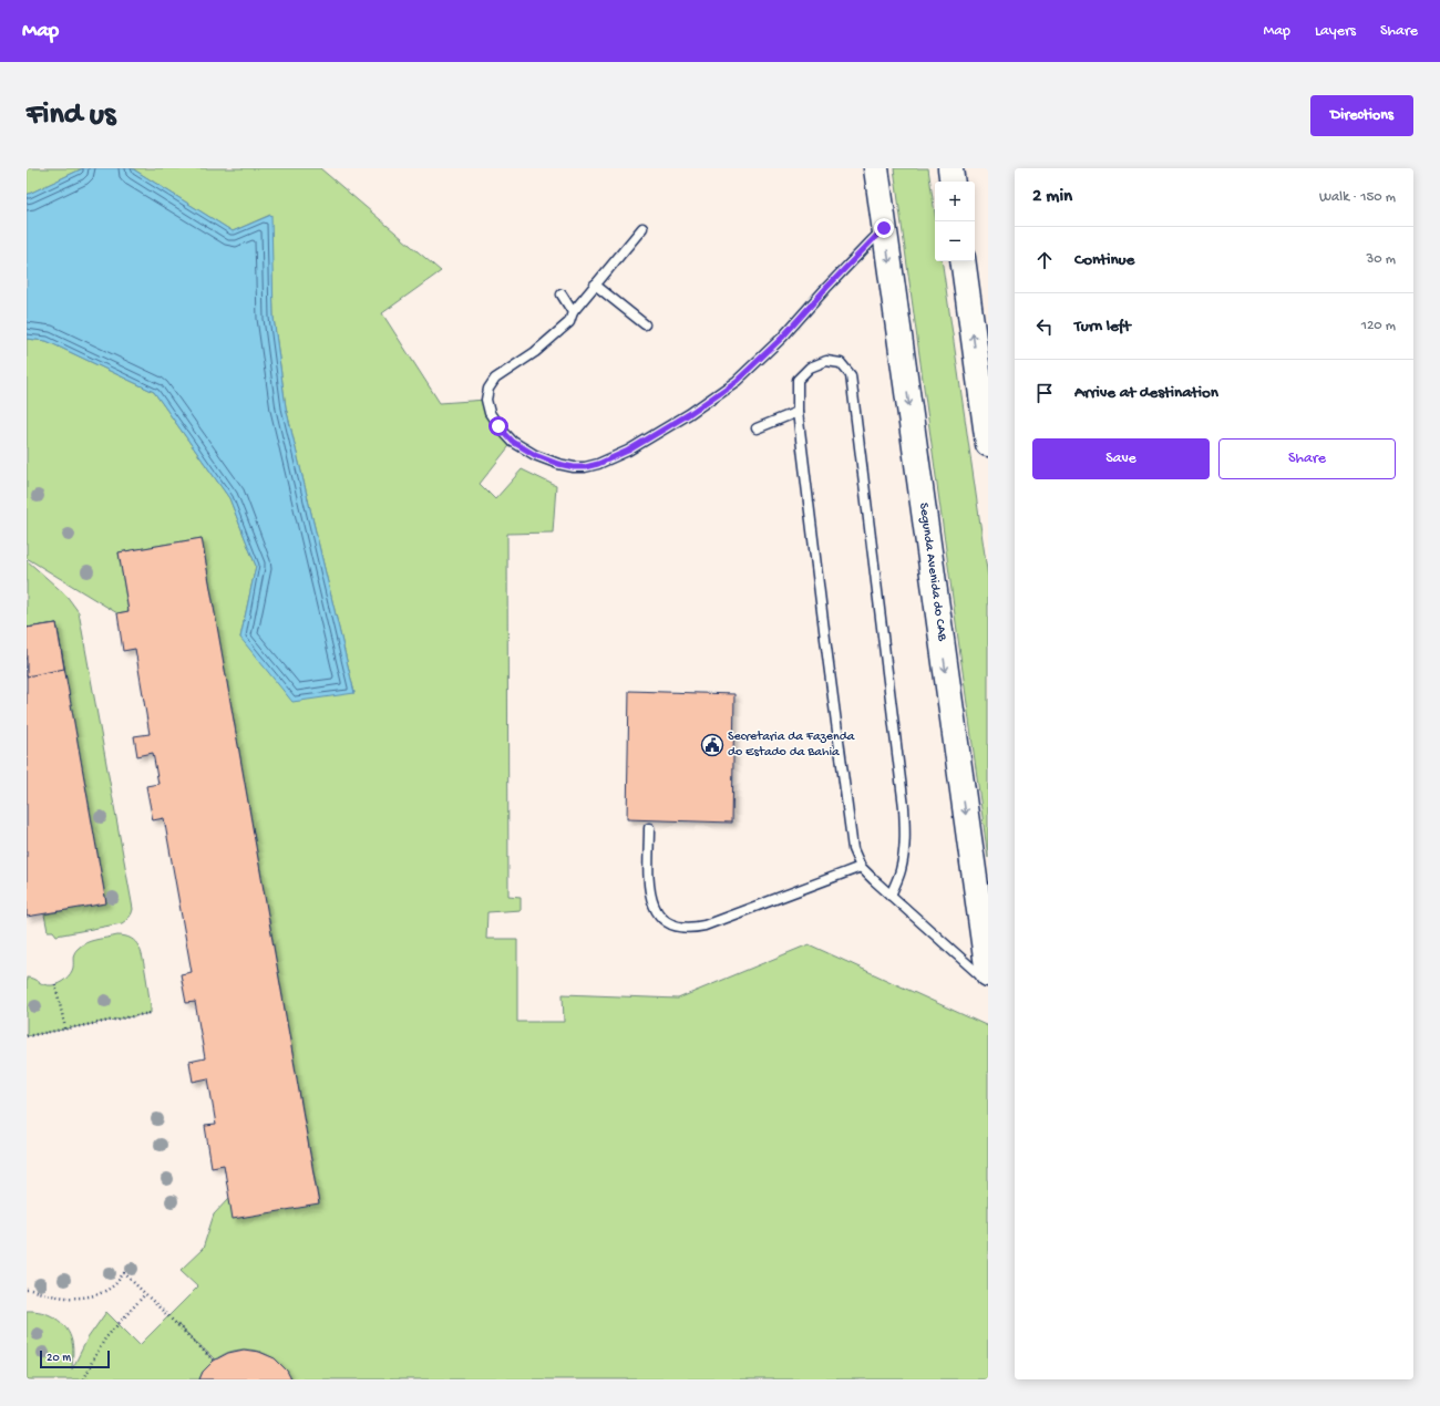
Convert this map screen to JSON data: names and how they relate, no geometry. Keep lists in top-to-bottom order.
{
  "streets": {
    "main road": ["Segunda Avenida do CAB"]
  },
  "one_way": ["Segunda Avenida do CAB"],
  "places": {
    "public building": ["Secretaria da Fazenda do Estado da Bahia"]
  },
  "scale_bar": "20 m",
  "page": {
    "header": "Map",
    "nav": ["Map", "Layers", "Share"],
    "buttons": [
      "Directions",
      ["Save", "Share"]
    ],
    "title": "Find us",
    "heading": ["2 min", "Walk · 150 m"],
    "map_buttons": ["+", "−"],
    "list": [
      ["Continue", "30 m"],
      ["Turn left", "120 m"],
      "Arrive at destination"
    ],
    "scale": "20 m"
  }
}
